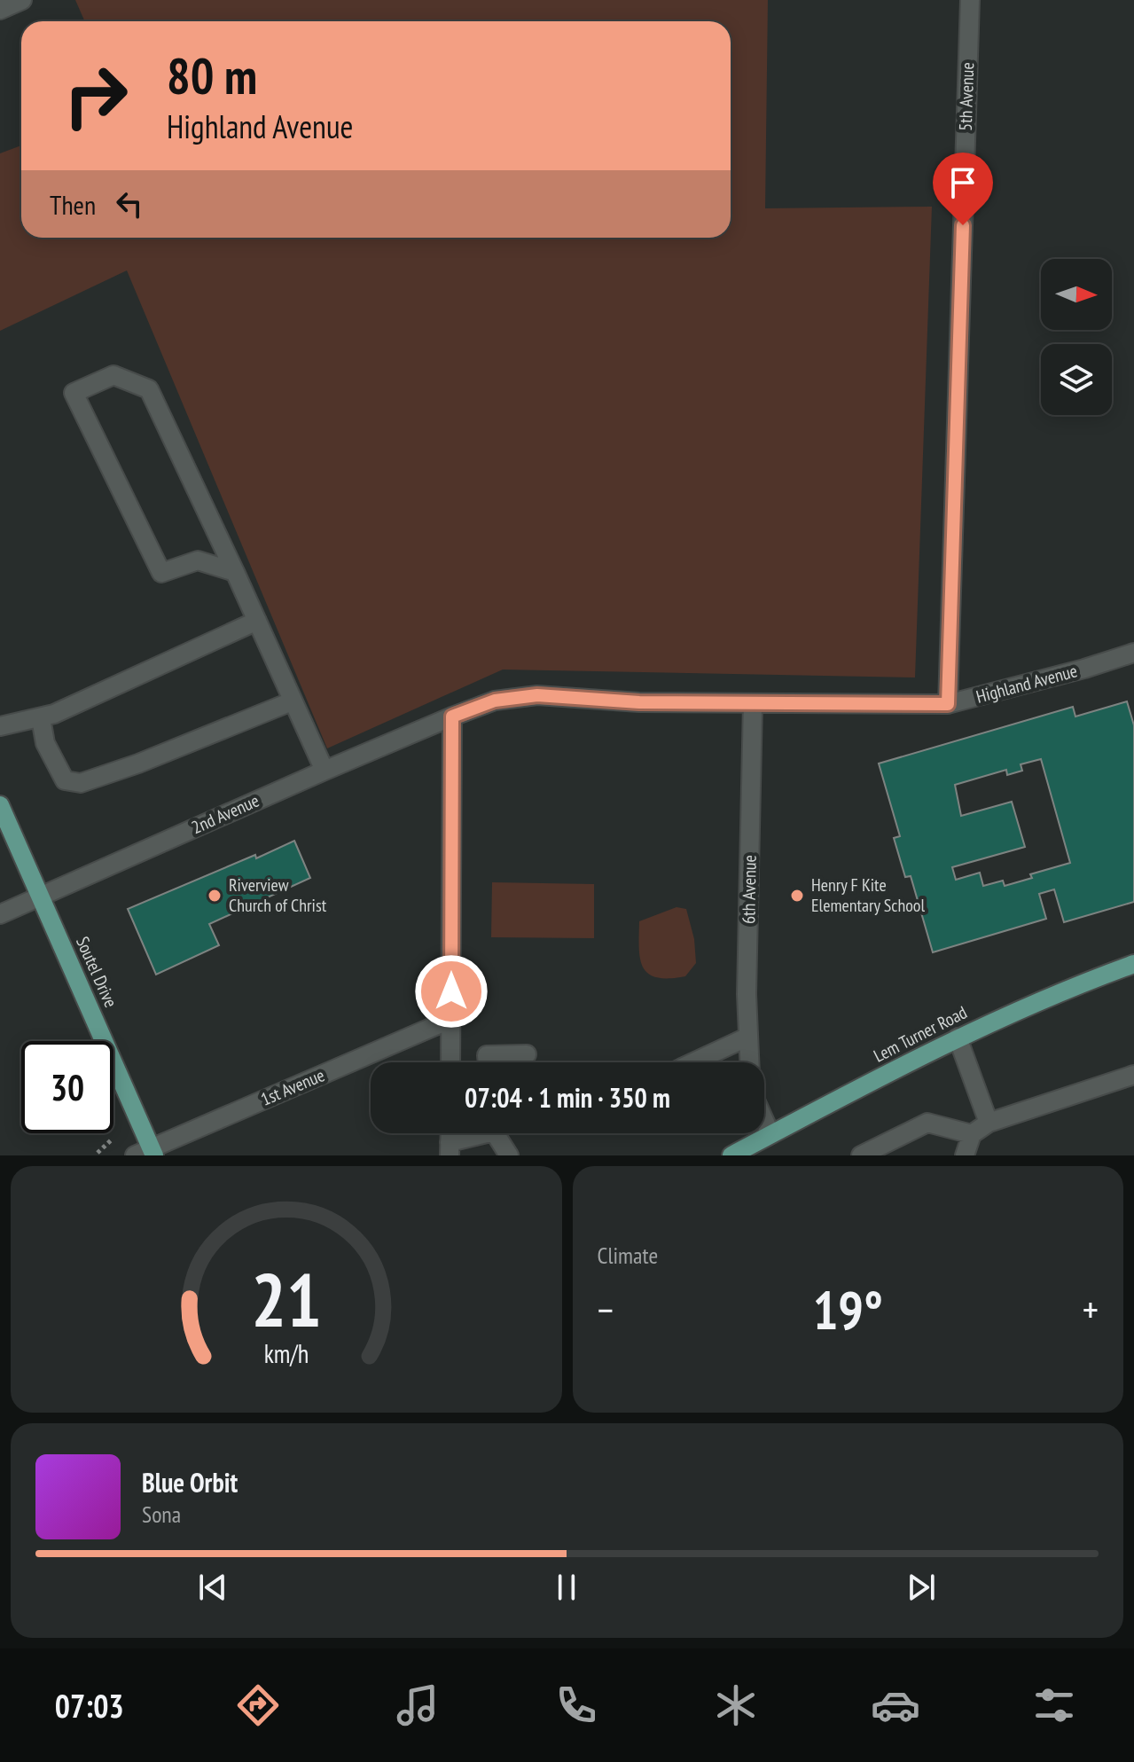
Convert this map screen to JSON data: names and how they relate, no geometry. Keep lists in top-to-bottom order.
{
  "streets": {
    "main road": ["Soutel Drive", "Lem Turner Road"],
    "street": [
      "5th Avenue",
      "Highland Avenue",
      "2nd Avenue",
      "6th Avenue",
      "1st Avenue"
    ]
  },
  "crossings": [
    ["5th Avenue", "Highland Avenue"],
    ["Highland Avenue", "2nd Avenue"],
    ["Highland Avenue", "6th Avenue"],
    ["2nd Avenue", "Soutel Drive"],
    ["Soutel Drive", "1st Avenue"]
  ],
  "places": ["Riverview Church of Christ", "Henry F Kite Elementary School"],
  "north": "right",
  "page": {
    "turn": ["80 m", "Highland Avenue"],
    "then": "Then",
    "limit": "30",
    "trip": "07:04 · 1 min · 350 m",
    "tile": "Climate",
    "heat": ["−", "19°", "+"],
    "song": ["Blue Orbit", "Sona"],
    "tabs": "07:03",
    "gauge": ["21", "km/h"]
  }
}
